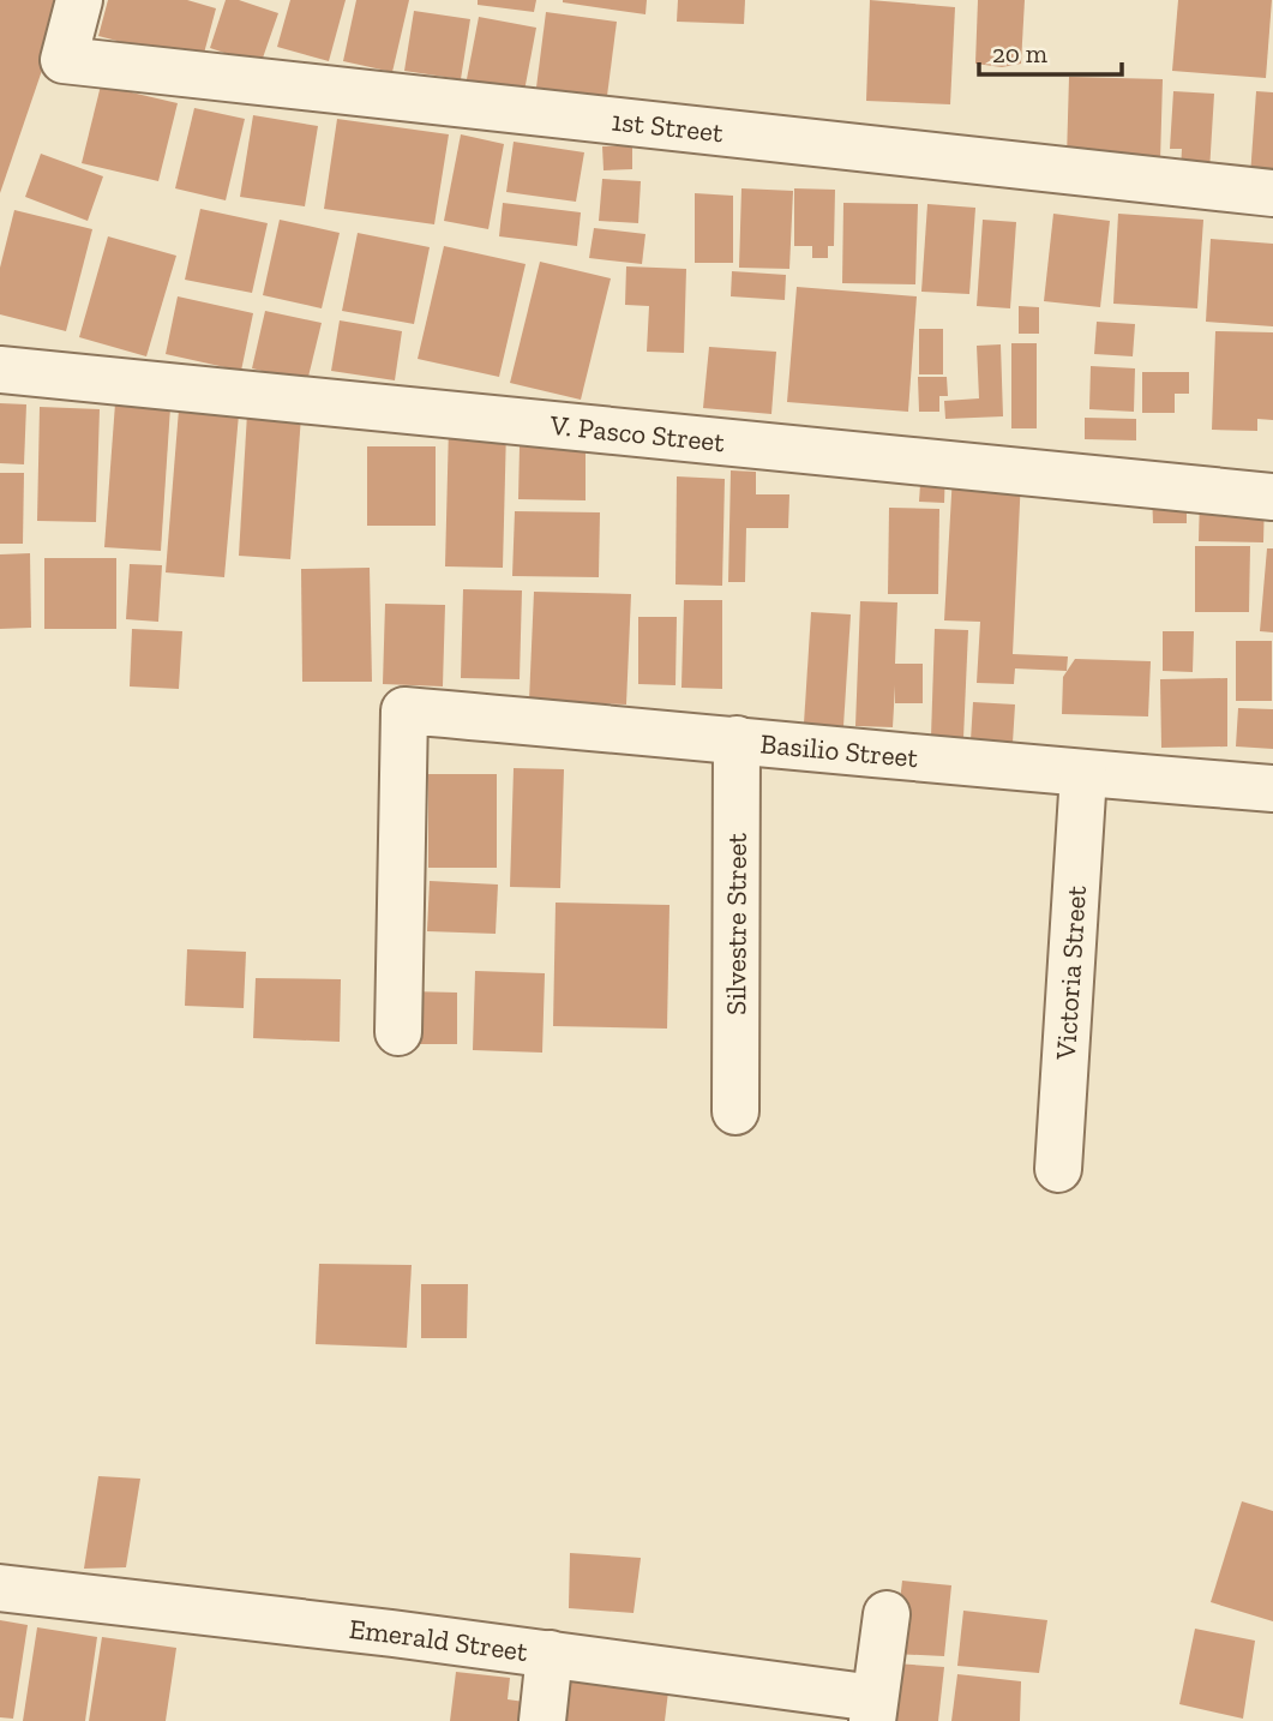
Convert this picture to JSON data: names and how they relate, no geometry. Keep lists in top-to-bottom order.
{
  "streets": {
    "street": [
      "1st Street",
      "V. Pasco Street",
      "Basilio Street",
      "Silvestre Street",
      "Victoria Street",
      "Emerald Street"
    ]
  },
  "crossings": [
    ["Basilio Street", "Silvestre Street"],
    ["Basilio Street", "Victoria Street"]
  ],
  "scale_bar": "20 m"
}
